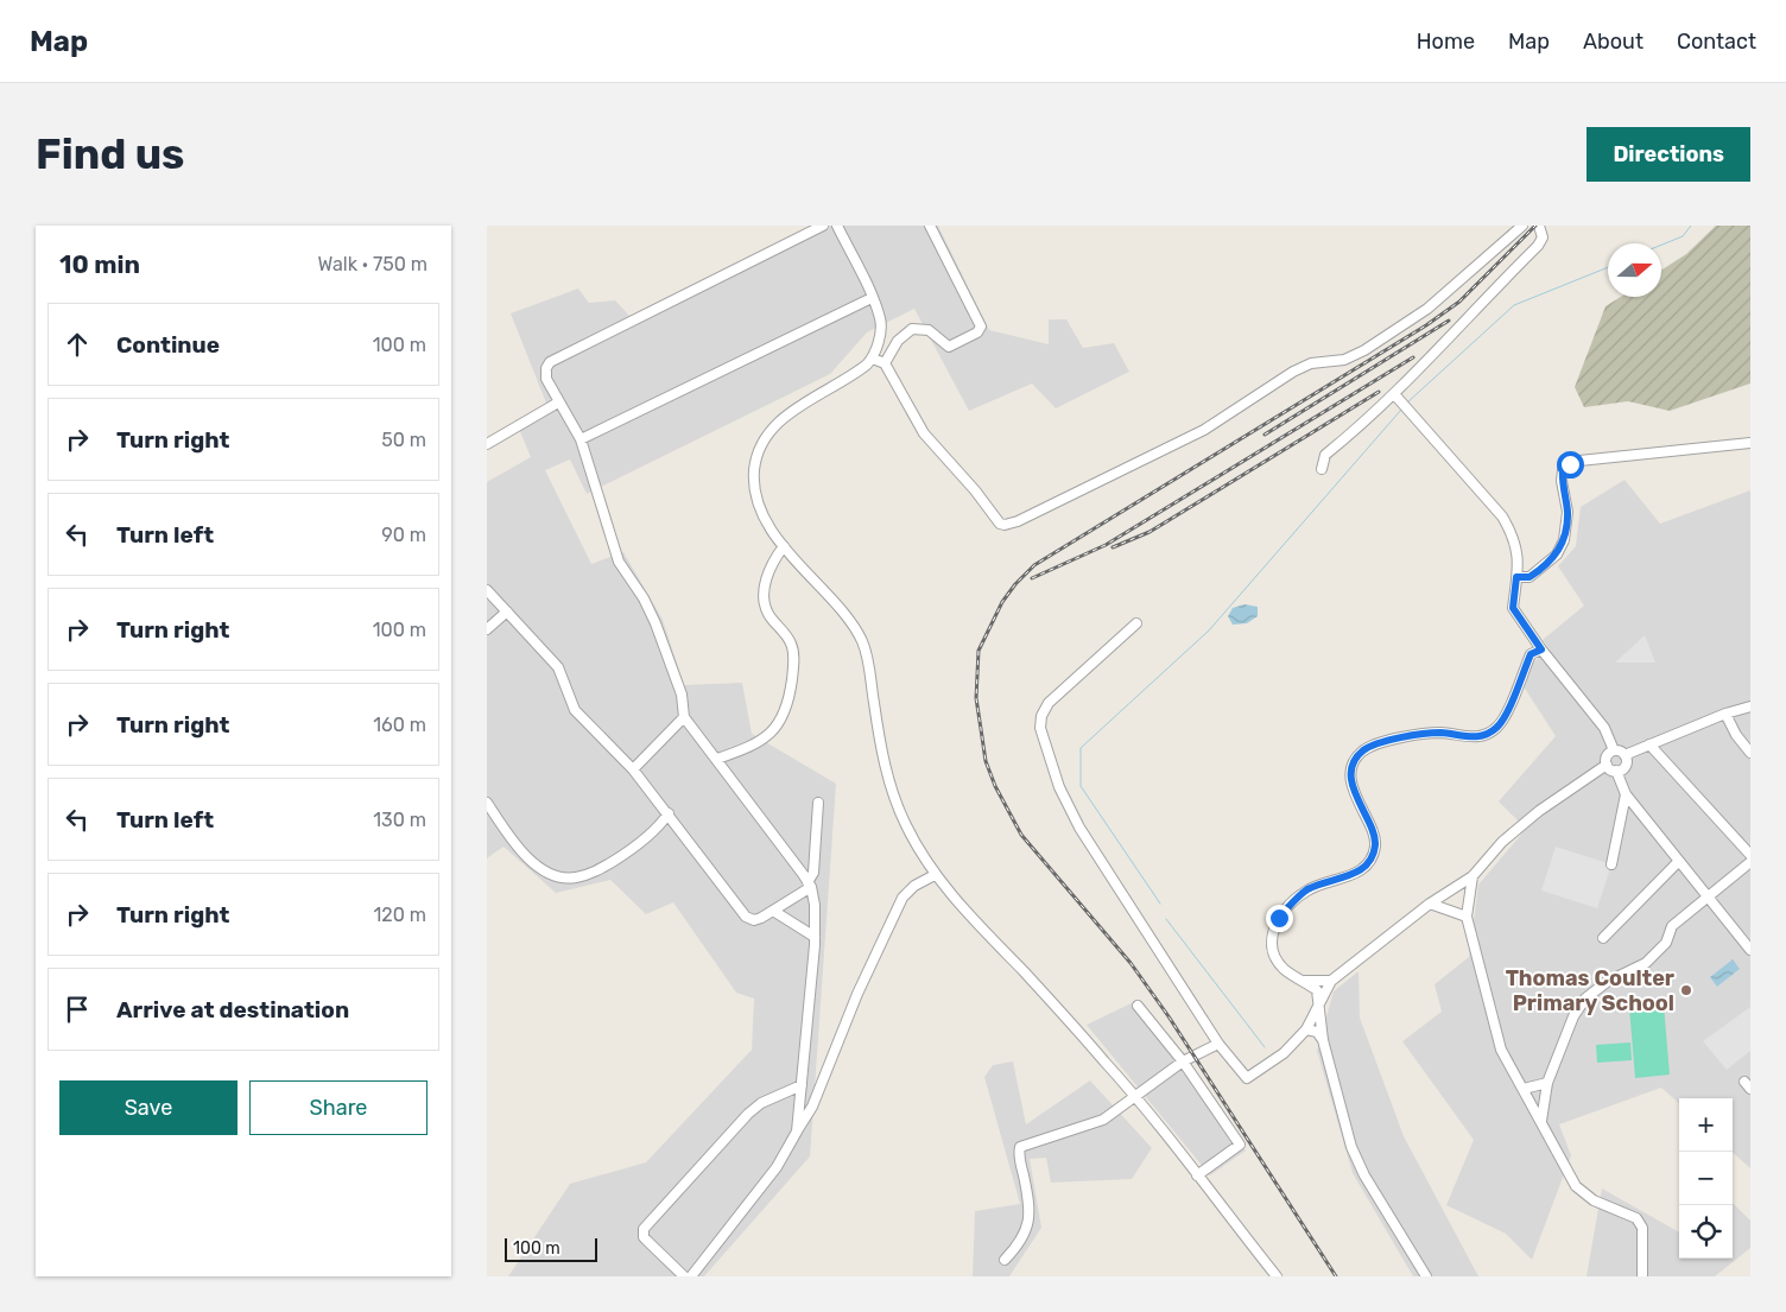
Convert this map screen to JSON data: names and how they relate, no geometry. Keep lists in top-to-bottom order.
{
  "places": ["Thomas Coulter Primary School"],
  "scale_bar": "100 m",
  "north": "right",
  "page": {
    "header": "Map",
    "nav": [
      "Home",
      "Map",
      "About",
      "Contact"
    ],
    "buttons": [
      "Directions",
      ["Save", "Share"]
    ],
    "title": "Find us",
    "heading": ["10 min", "Walk · 750 m"],
    "list": [
      ["Continue", "100 m"],
      ["Turn right", "50 m"],
      ["Turn left", "90 m"],
      ["Turn right", "100 m"],
      ["Turn right", "160 m"],
      ["Turn left", "130 m"],
      ["Turn right", "120 m"],
      "Arrive at destination"
    ],
    "map_buttons": ["+", "−"],
    "scale": "100 m"
  }
}
